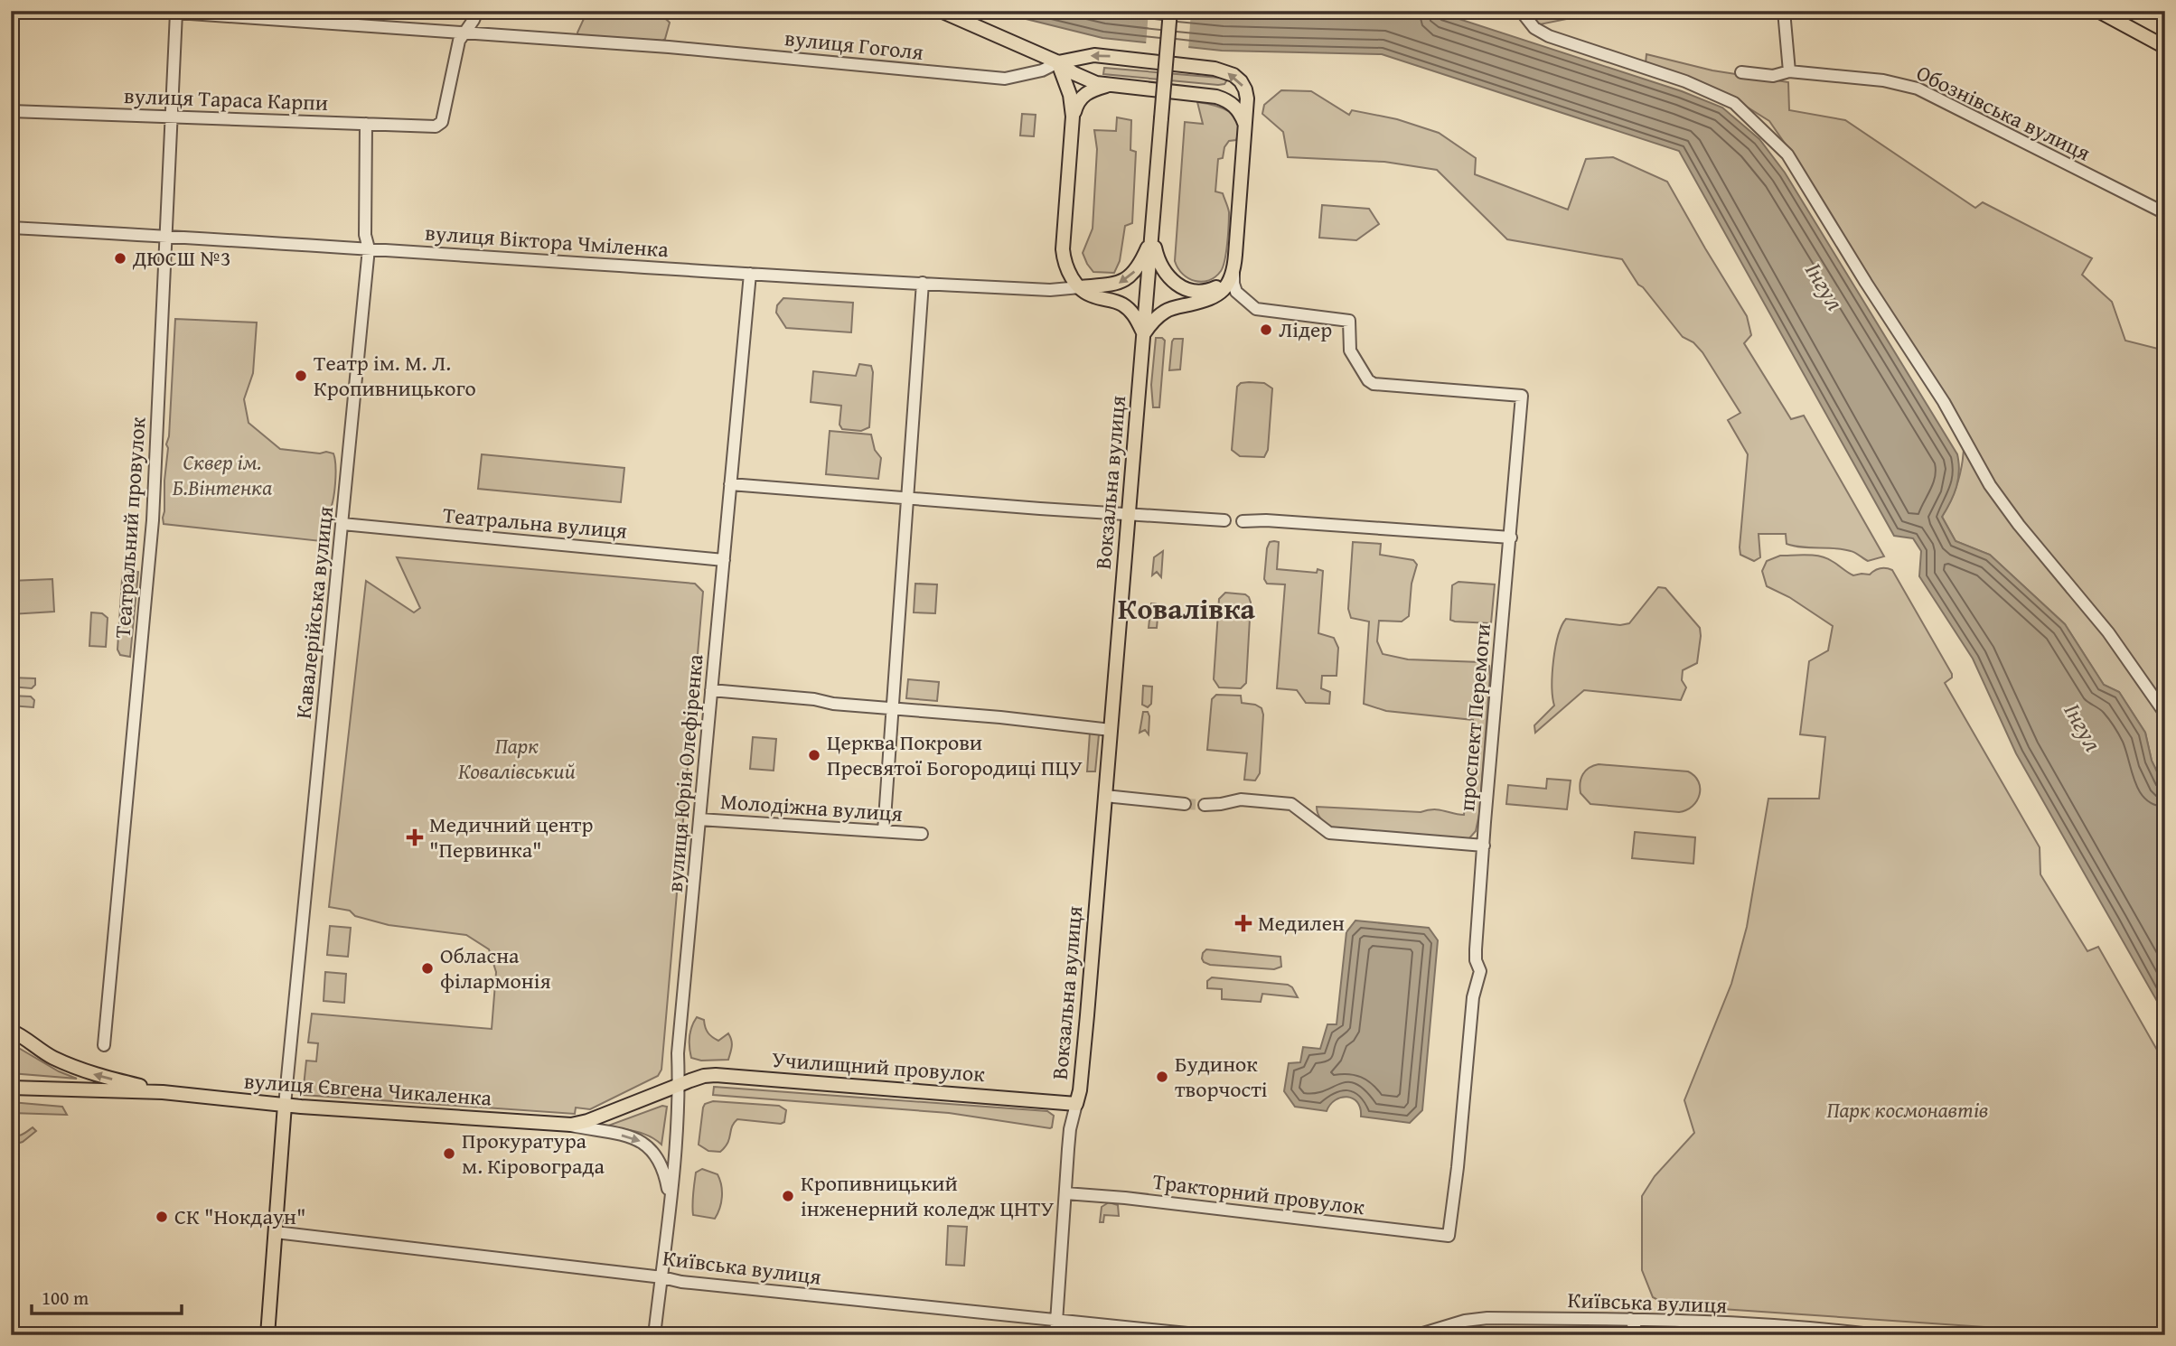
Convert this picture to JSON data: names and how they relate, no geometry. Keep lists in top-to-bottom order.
{
  "streets": {
    "main road": ["Вокзальна вулиця", "Училищний провулок", "вулиця Євгена Чикаленка"],
    "street": [
      "вулиця Гоголя",
      "вулиця Тараса Карпи",
      "Обознівська вулиця",
      "вулиця Віктора Чміленка",
      "Театральна вулиця",
      "Театральний провулок",
      "Кавалерійська вулиця",
      "проспект Перемоги",
      "вулиця Юрія Олефіренка",
      "Молодіжна вулиця",
      "Тракторний провулок",
      "Київська вулиця"
    ]
  },
  "crossings": [
    ["вулиця Гоголя", "вулиця Тараса Карпи"],
    ["вулиця Гоголя", "Театральний провулок"],
    ["вулиця Тараса Карпи", "Театральний провулок"],
    ["вулиця Тараса Карпи", "Кавалерійська вулиця"],
    ["вулиця Віктора Чміленка", "Театральний провулок"],
    ["вулиця Віктора Чміленка", "Кавалерійська вулиця"],
    ["вулиця Віктора Чміленка", "вулиця Юрія Олефіренка"],
    ["Вокзальна вулиця", "Училищний провулок"],
    ["Вокзальна вулиця", "Тракторний провулок"],
    ["Вокзальна вулиця", "Київська вулиця"],
    ["Театральна вулиця", "Кавалерійська вулиця"],
    ["Театральна вулиця", "вулиця Юрія Олефіренка"],
    ["Кавалерійська вулиця", "вулиця Євгена Чикаленка"],
    ["проспект Перемоги", "Тракторний провулок"],
    ["вулиця Юрія Олефіренка", "Молодіжна вулиця"],
    ["вулиця Юрія Олефіренка", "Училищний провулок"],
    ["вулиця Юрія Олефіренка", "вулиця Євгена Чикаленка"],
    ["вулиця Юрія Олефіренка", "Київська вулиця"],
    ["Училищний провулок", "вулиця Євгена Чикаленка"]
  ],
  "districts": ["Ковалівка"],
  "water": ["Інгул"],
  "parks": ["Сквер ім. Б.Вінтенка", "Парк Ковалівський", "Парк космонавтів"],
  "places": {
    "other": [
      "ДЮСШ №3",
      "Лідер",
      "Театр ім. М. Л. Кропивницького",
      "Церква Покрови Пресвятої Богородиці ПЦУ",
      "Обласна філармонія",
      "Будинок творчості",
      "Прокуратура м. Кіровограда",
      "Кропивницький інженерний коледж ЦНТУ",
      "СК \"Нокдаун\""
    ],
    "health": ["Медичний центр \"Первинка\"", "Медилен"]
  },
  "scale_bar": "100 m"
}
